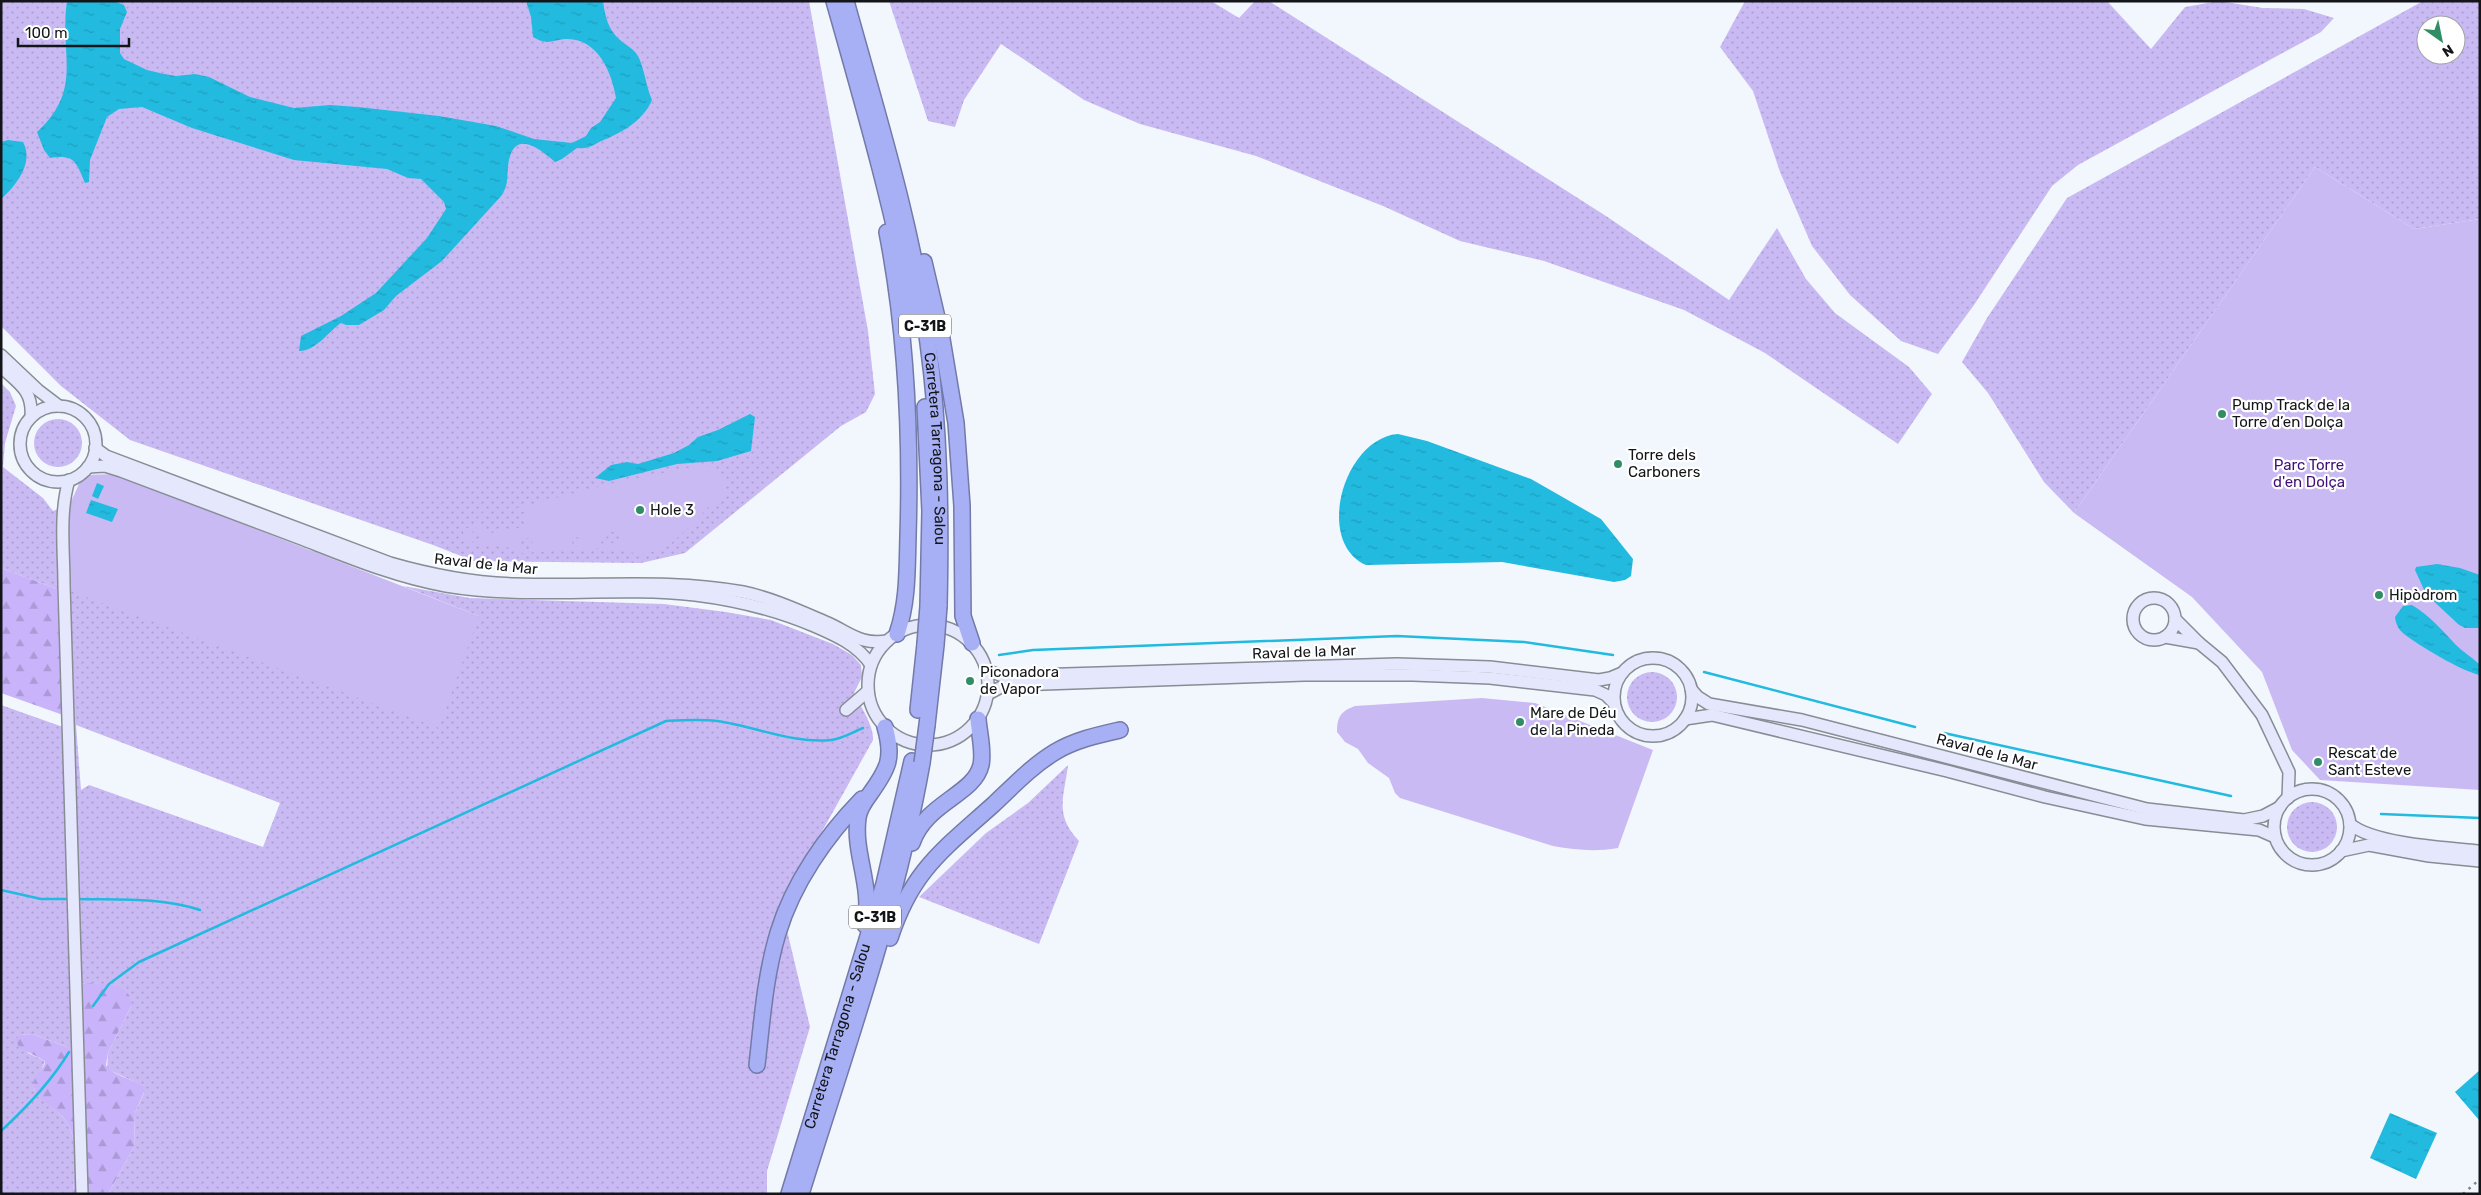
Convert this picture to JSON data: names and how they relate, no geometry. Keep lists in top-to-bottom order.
{
  "streets": {
    "highway": ["C-31B", "Carretera Tarragona - Salou"],
    "street": ["Raval de la Mar"]
  },
  "parks": ["Parc Torre d'en Dolça"],
  "places": [
    "Pump Track de la Torre d’en Dolça",
    "Torre dels Carboners",
    "Hole 3",
    "Hipòdrom",
    "Piconadora de Vapor",
    "Mare de Déu de la Pineda",
    "Rescat de Sant Esteve"
  ],
  "scale_bar": "100 m",
  "north": "bottom right"
}
